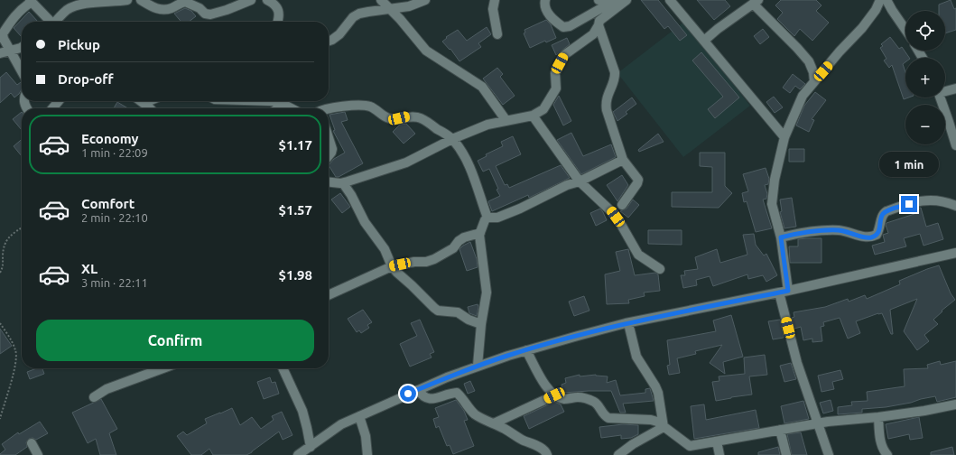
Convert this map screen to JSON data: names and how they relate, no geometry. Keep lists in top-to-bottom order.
{
  "page": {
    "map_buttons": ["+", "−"],
    "banner": ["Pickup", "Drop-off"],
    "list": [
      {
        "name": "Economy",
        "note": "1 min · 22:09",
        "value": "$1.17"
      },
      {
        "name": "Comfort",
        "note": "2 min · 22:10",
        "value": "$1.57"
      },
      {
        "name": "XL",
        "note": "3 min · 22:11",
        "value": "$1.98"
      }
    ],
    "bubble": "1 min",
    "buttons": "Confirm"
  }
}
